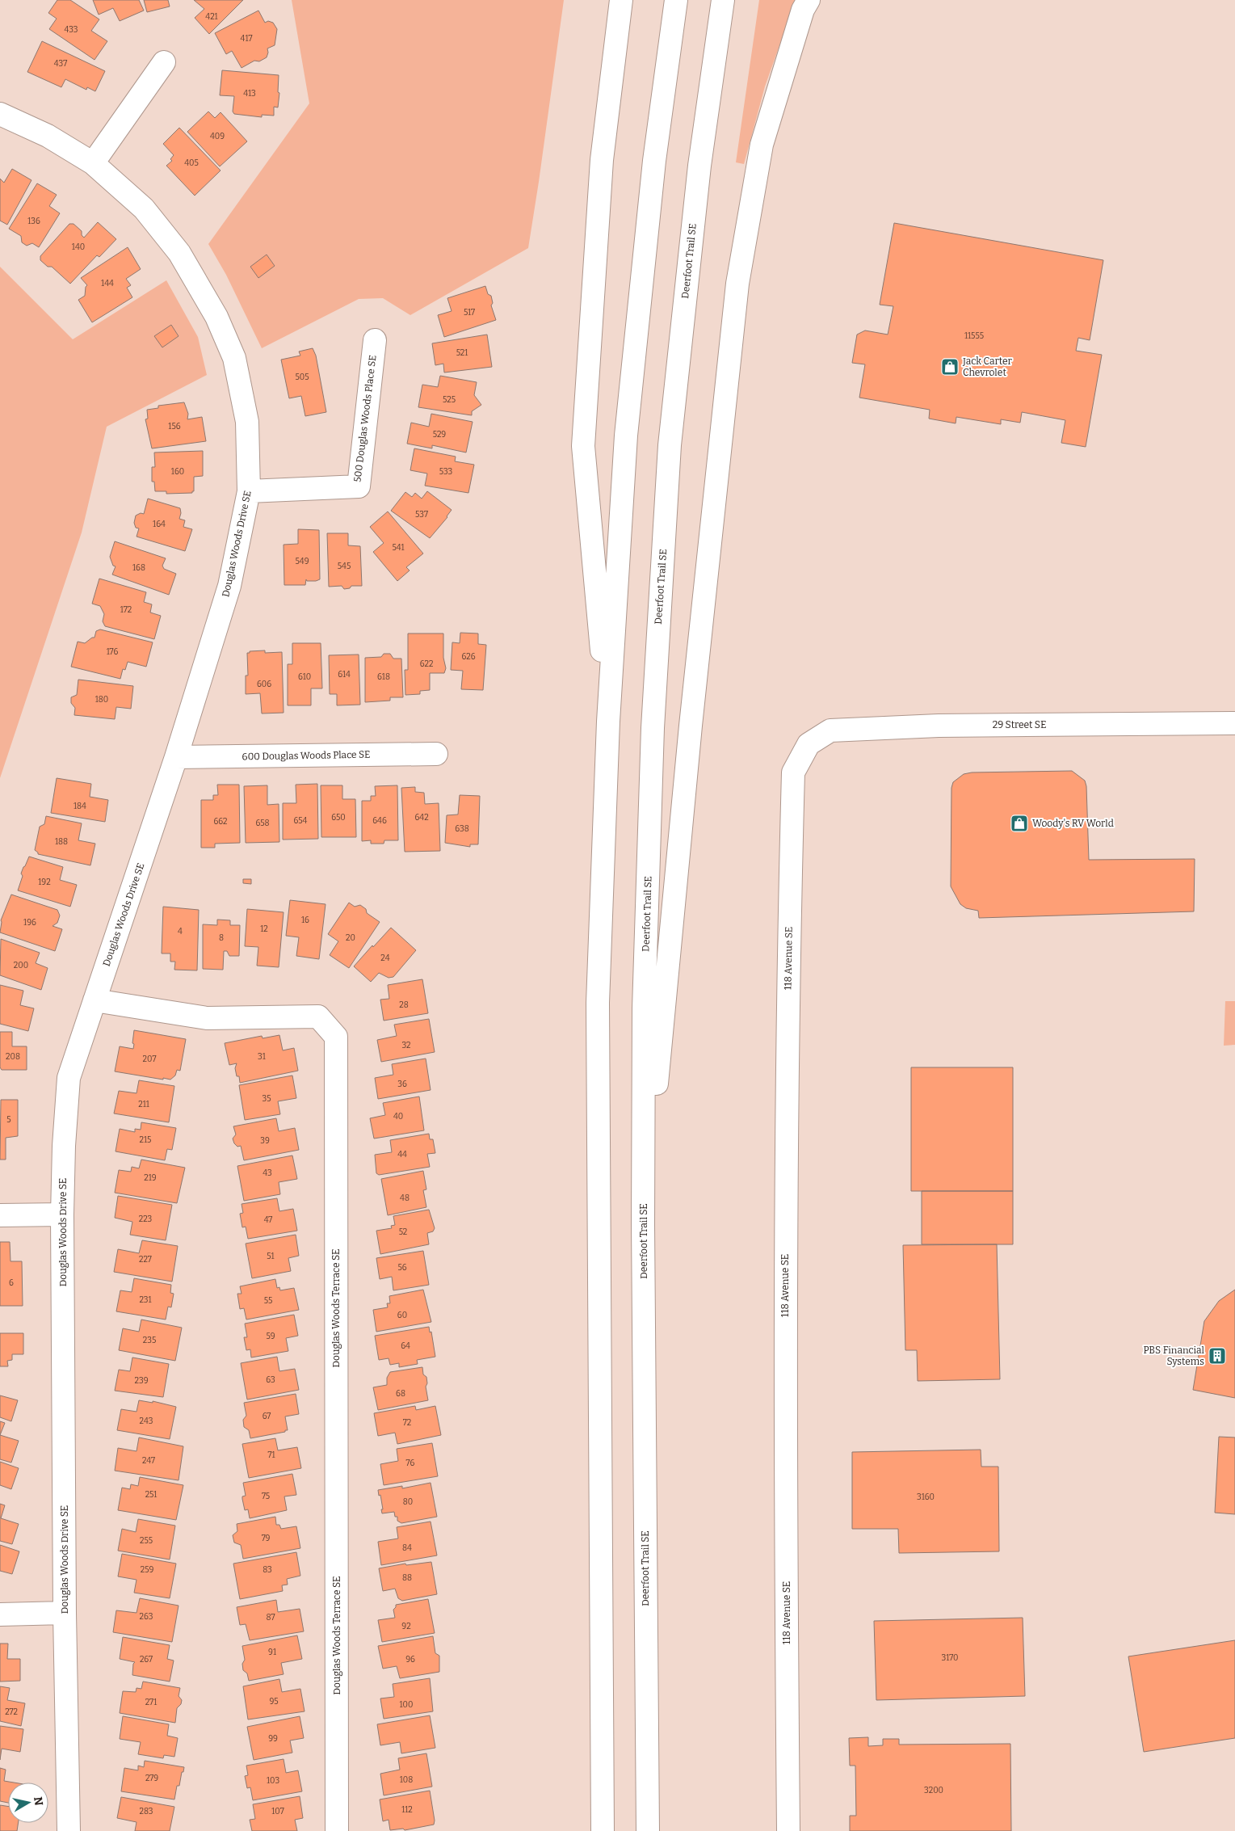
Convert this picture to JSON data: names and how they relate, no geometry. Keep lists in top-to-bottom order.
{
  "streets": {
    "main road": [
      "Deerfoot Trail SE",
      "500 Douglas Woods Place SE",
      "Douglas Woods Drive SE",
      "29 Street SE",
      "600 Douglas Woods Place SE",
      "118 Avenue SE",
      "Douglas Woods Terrace SE"
    ]
  },
  "crossings": [
    ["500 Douglas Woods Place SE", "Douglas Woods Drive SE"],
    ["Douglas Woods Drive SE", "600 Douglas Woods Place SE"],
    ["Douglas Woods Drive SE", "Douglas Woods Terrace SE"],
    ["29 Street SE", "118 Avenue SE"]
  ],
  "places": {
    "shop": ["Jack Carter Chevrolet", "Woody's RV World"],
    "building": ["PBS Financial Systems"]
  },
  "house_numbers": [
    "421",
    "433",
    "417",
    "437",
    "413",
    "409",
    "405",
    "136",
    "140",
    "144",
    "517",
    "11555",
    "521",
    "505",
    "525",
    "156",
    "529",
    "160",
    "533",
    "537",
    "164",
    "541",
    "549",
    "545",
    "168",
    "172",
    "176",
    "626",
    "622",
    "614",
    "610",
    "618",
    "606",
    "180",
    "184",
    "650",
    "642",
    "654",
    "646",
    "662",
    "658",
    "638",
    "188",
    "192",
    "16",
    "196",
    "12",
    "4",
    "8",
    "20",
    "24",
    "200",
    "28",
    "32",
    "208",
    "31",
    "207",
    "36",
    "35",
    "211",
    "40",
    "5",
    "215",
    "39",
    "44",
    "43",
    "219",
    "48",
    "223",
    "47",
    "52",
    "51",
    "227",
    "56",
    "6",
    "231",
    "55",
    "60",
    "59",
    "235",
    "64",
    "63",
    "239",
    "68",
    "67",
    "243",
    "72",
    "71",
    "247",
    "76",
    "251",
    "75",
    "3160",
    "80",
    "79",
    "255",
    "84",
    "259",
    "83",
    "88",
    "263",
    "87",
    "92",
    "91",
    "3170",
    "267",
    "96",
    "95",
    "271",
    "100",
    "272",
    "99",
    "279",
    "108",
    "103",
    "3200",
    "112",
    "283",
    "107"
  ],
  "north": "right"
}
